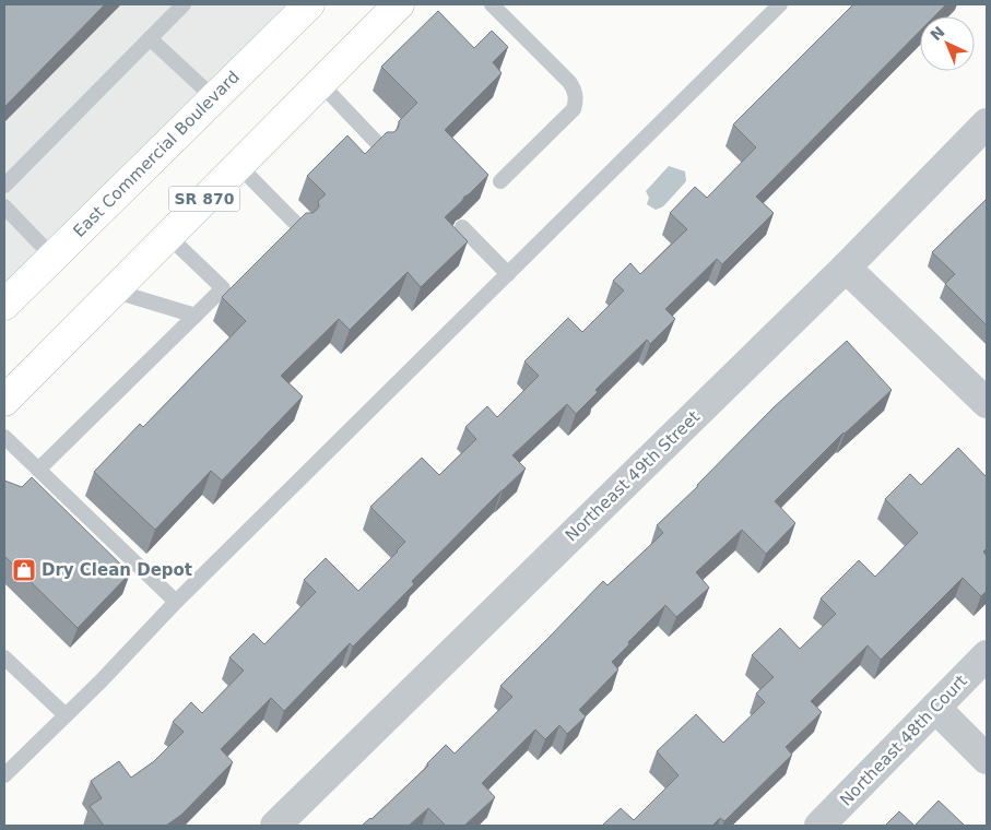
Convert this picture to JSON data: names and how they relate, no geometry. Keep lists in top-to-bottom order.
{
  "streets": {
    "main road": ["East Commercial Boulevard", "SR 870"],
    "street": ["Northeast 49th Street", "Northeast 48th Court"]
  },
  "places": {
    "shop": ["Dry Clean Depot"]
  },
  "north": "top left"
}
